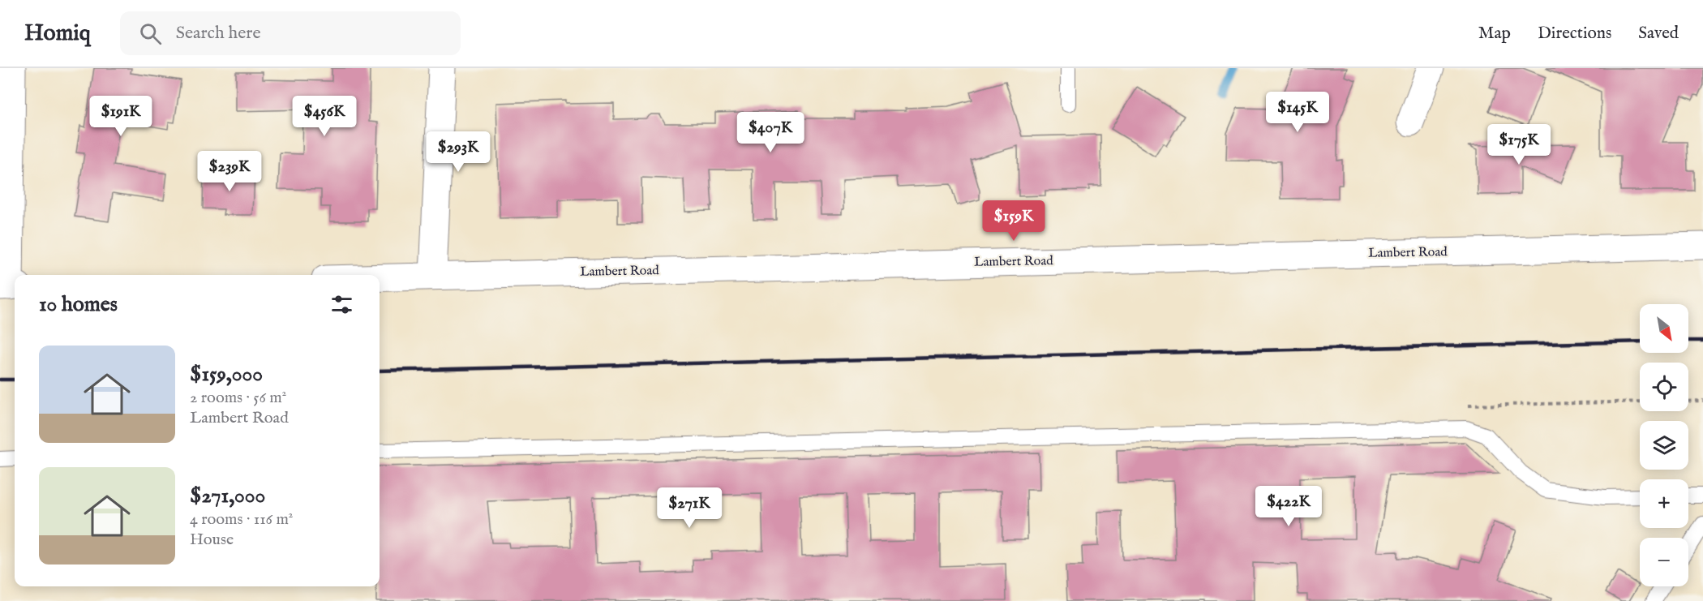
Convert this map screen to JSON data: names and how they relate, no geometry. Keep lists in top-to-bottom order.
{
  "streets": {
    "main road": ["Lambert Road"]
  },
  "north": "bottom right",
  "page": {
    "header": "Homiq",
    "search": "Search here",
    "nav": ["Map", "Directions", "Saved"],
    "price": [
      "$145K",
      "$191K",
      "$456K",
      "$407K",
      "$175K",
      "$293K",
      "$239K",
      "$159K",
      "$422K",
      "$271K"
    ],
    "heading": "10 homes",
    "map_buttons": ["+", "−"],
    "list": [
      {
        "name": "$159,000",
        "note": "2 rooms · 56 m² · Lambert Road"
      },
      {
        "name": "$271,000",
        "note": "4 rooms · 116 m² · House"
      }
    ]
  }
}
